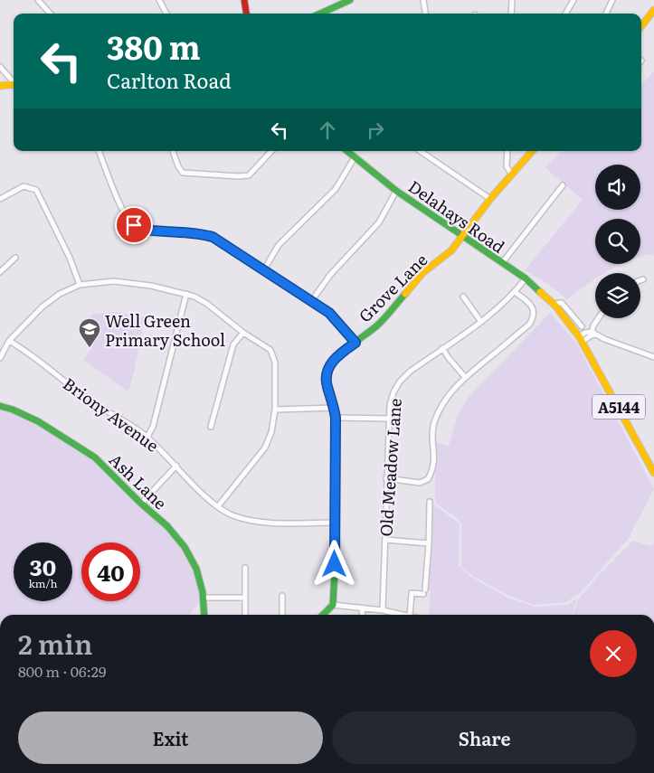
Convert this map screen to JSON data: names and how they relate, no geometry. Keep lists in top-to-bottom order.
{
  "streets": {
    "street": [
      "Delahays Road",
      "Grove Lane",
      "A5144",
      "Briony Avenue",
      "Old Meadow Lane",
      "Ash Lane"
    ]
  },
  "crossings": [
    ["Delahays Road", "Grove Lane"],
    ["Delahays Road", "A5144"],
    ["Delahays Road", "Old Meadow Lane"],
    ["Grove Lane", "Briony Avenue"]
  ],
  "places": {
    "school or university": ["Well Green Primary School"]
  },
  "page": {
    "turn": ["380 m", "Carlton Road"],
    "speed": "30 km/h",
    "limit": "40",
    "heading": ["2 min", "800 m · 06:29"],
    "buttons": ["Exit", "Share"]
  }
}
